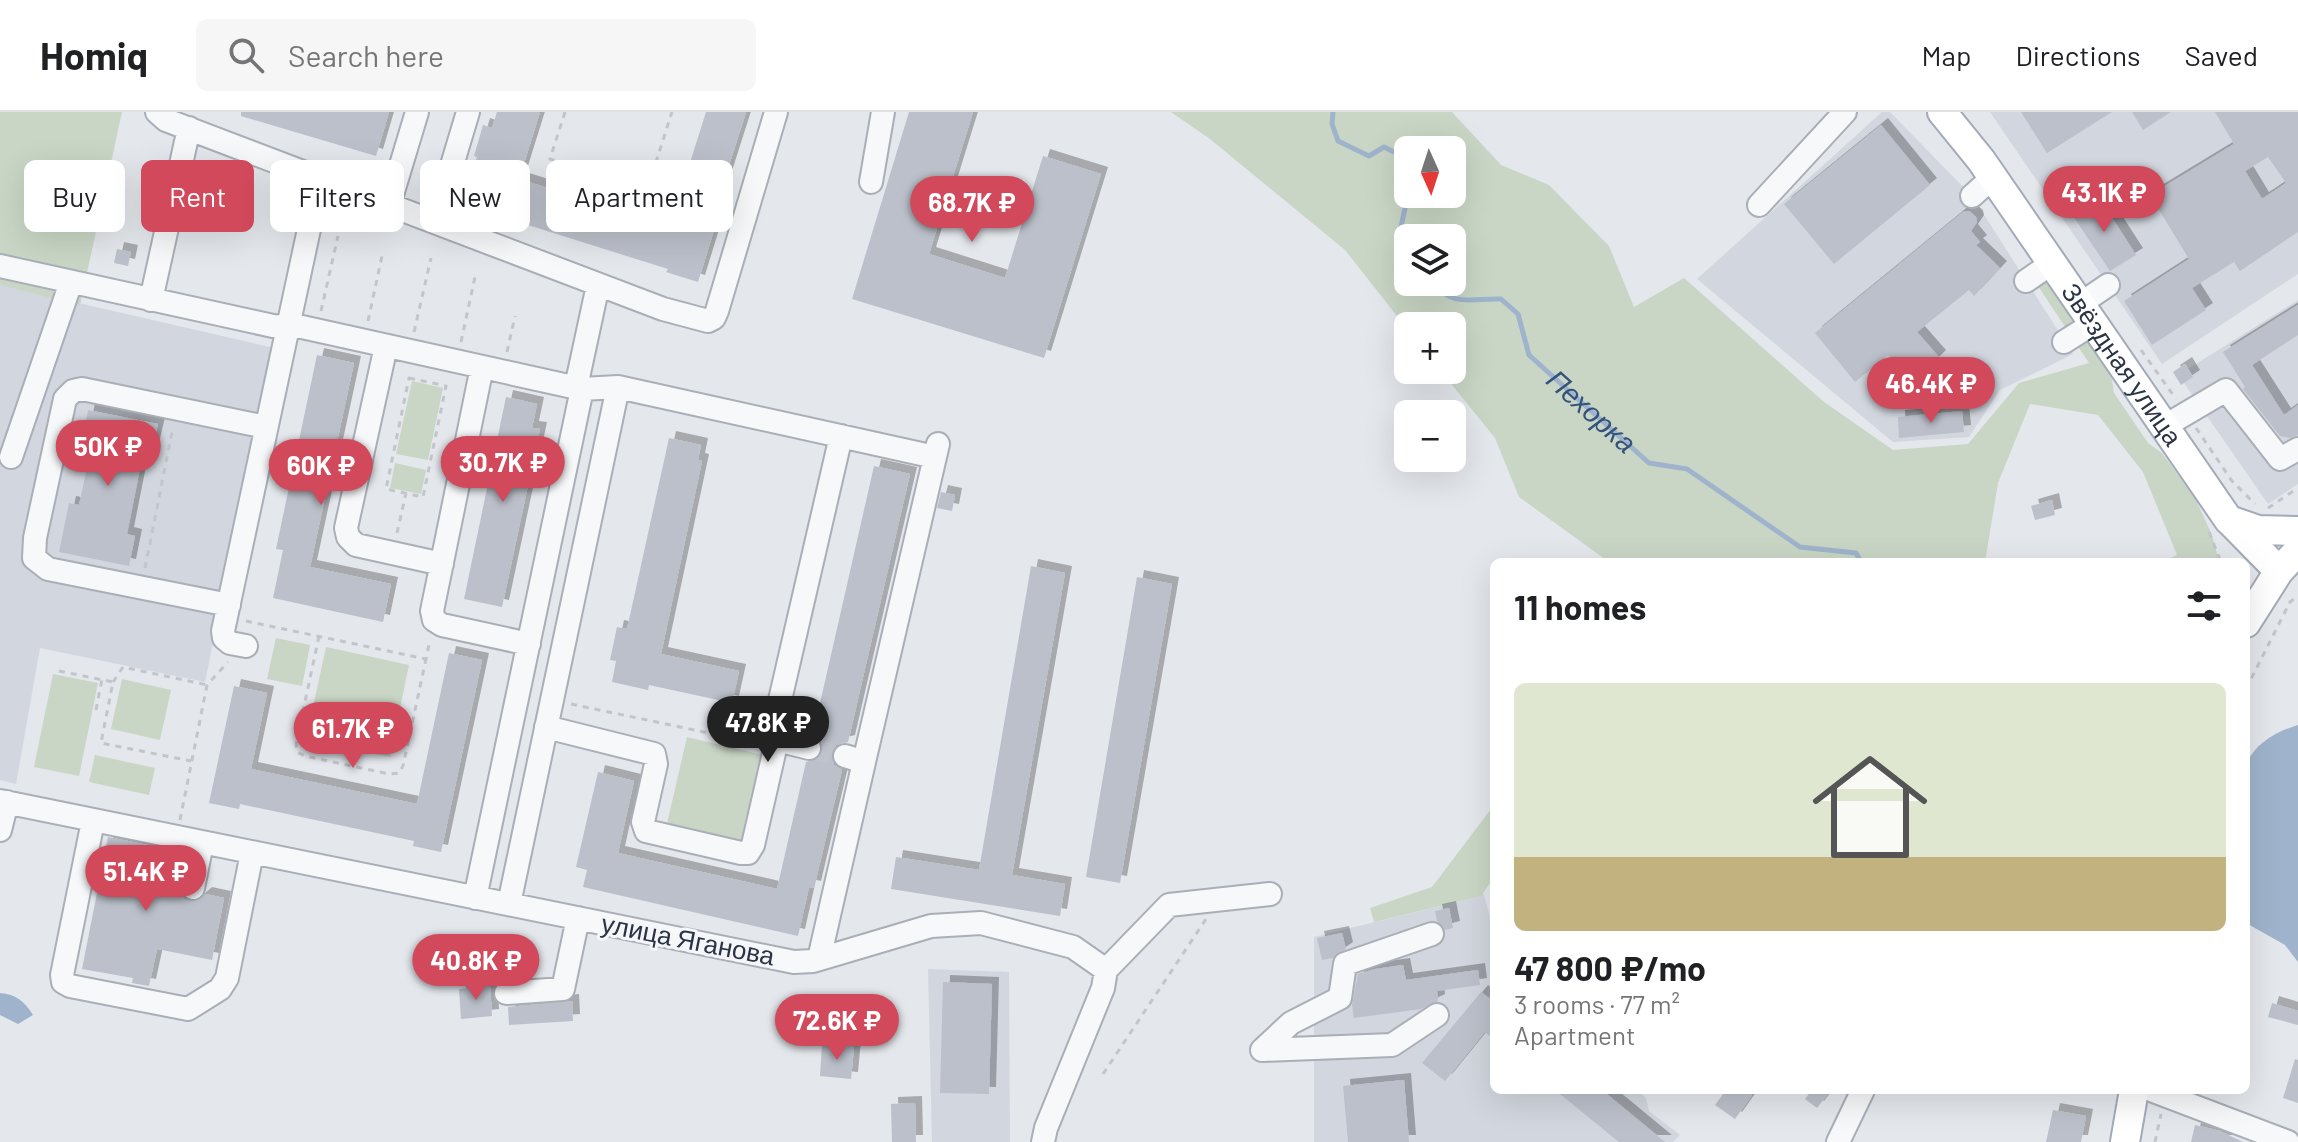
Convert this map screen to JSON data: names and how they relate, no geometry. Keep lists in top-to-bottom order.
{
  "streets": {
    "main road": ["Звёздная улица"],
    "street": ["улица Яганова"]
  },
  "water": ["Пехорка"],
  "north": "bottom",
  "page": {
    "header": "Homiq",
    "search": "Search here",
    "nav": ["Map", "Directions", "Saved"],
    "map_buttons": ["+", "−"],
    "chip": [
      "Buy",
      "Rent",
      "Filters",
      "New",
      "Apartment"
    ],
    "price": [
      "43.1K ₽",
      "68.7K ₽",
      "46.4K ₽",
      "50K ₽",
      "30.7K ₽",
      "60K ₽",
      "47.8K ₽",
      "61.7K ₽",
      "51.4K ₽",
      "40.8K ₽",
      "72.6K ₽"
    ],
    "heading": "11 homes",
    "list": [
      {
        "name": "47 800 ₽/mo",
        "note": "3 rooms · 77 m² · Apartment"
      }
    ]
  }
}
